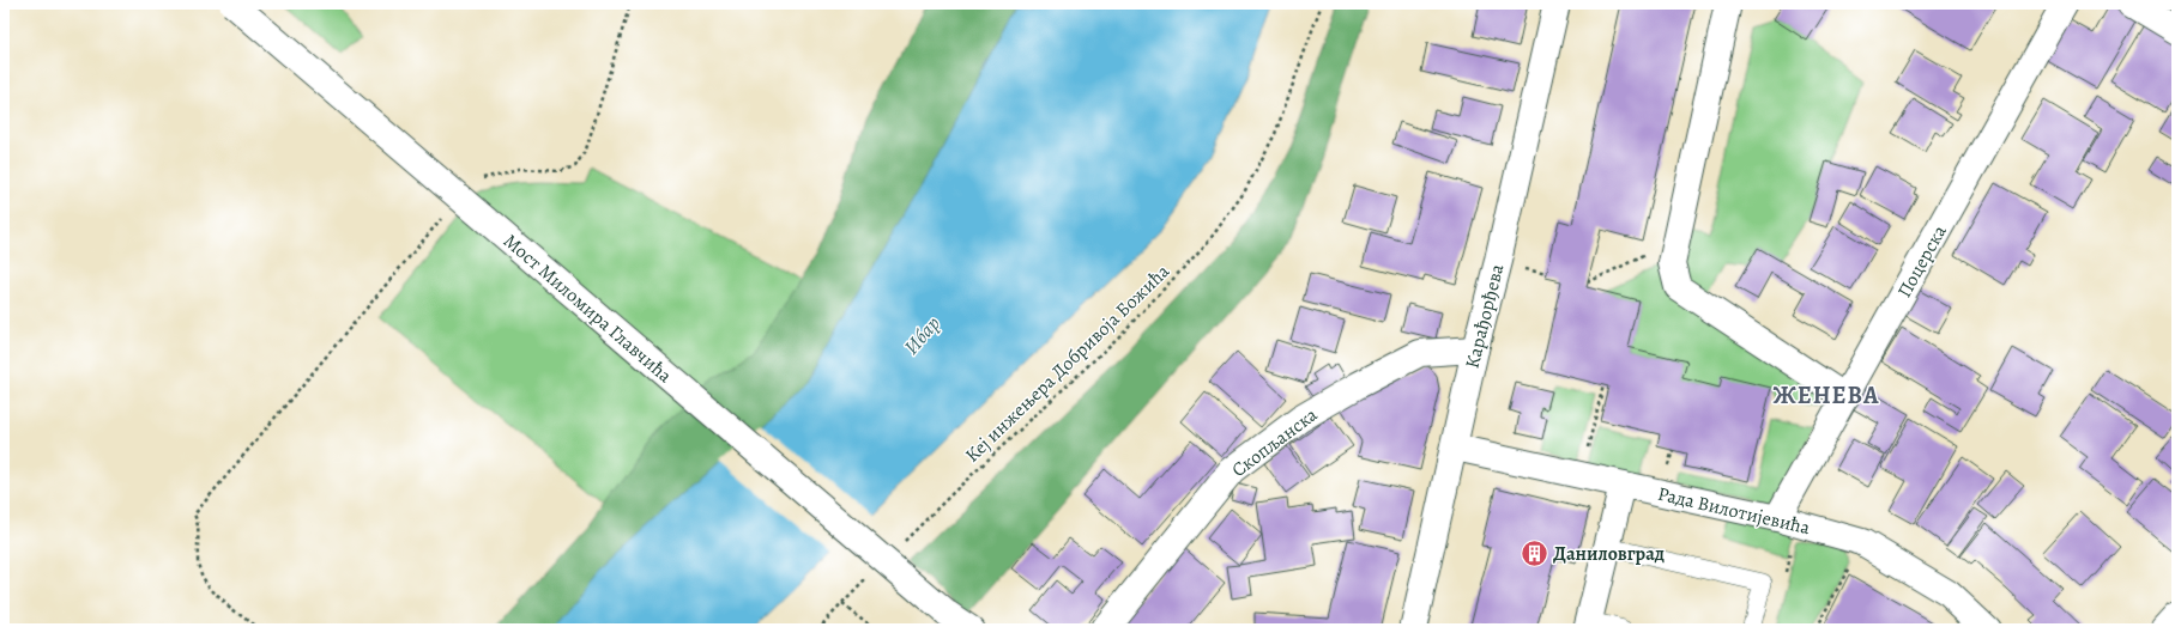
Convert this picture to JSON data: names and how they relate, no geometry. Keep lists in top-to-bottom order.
{
  "streets": {
    "street": [
      "Поцерска",
      "Мост Миломира Главчића",
      "Карађорђева",
      "Скопљанска",
      "Рада Вилотијевића"
    ],
    "path": ["Кеј инжењера Добривоја Божића"]
  },
  "crossings": [
    ["Поцерска", "Рада Вилотијевића"],
    ["Карађорђева", "Скопљанска"],
    ["Карађорђева", "Рада Вилотијевића"]
  ],
  "districts": ["ЖЕНЕВА"],
  "water": ["Ибар"],
  "places": {
    "building": ["Даниловград"]
  }
}
